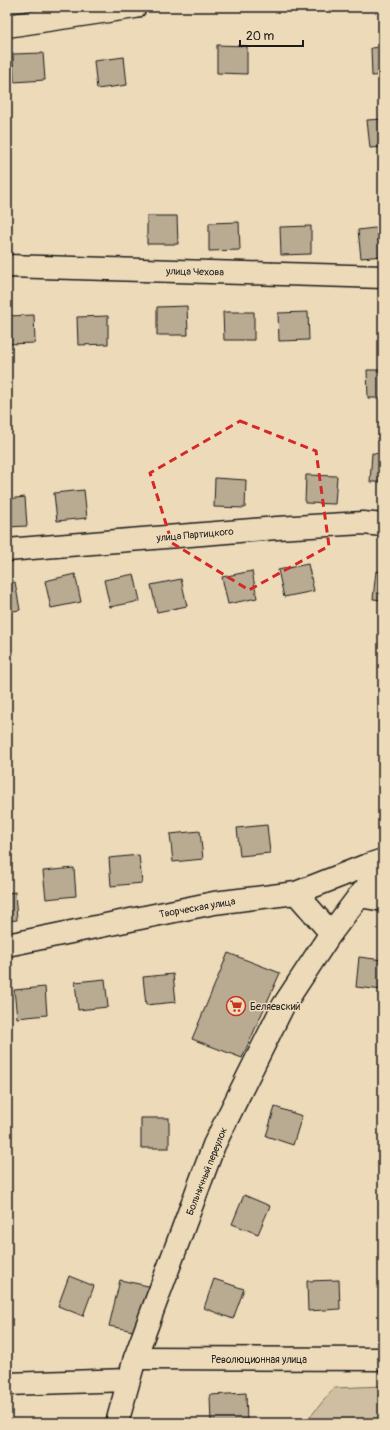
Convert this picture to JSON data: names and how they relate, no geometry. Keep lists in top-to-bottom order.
{
  "streets": {
    "street": [
      "улица Чехова",
      "улица Партицкого",
      "Творческая улица",
      "Больничный переулок",
      "Революционная улица"
    ]
  },
  "crossings": [
    ["Больничный переулок", "Революционная улица"]
  ],
  "places": {
    "supermarket": ["Беляевский"]
  },
  "scale_bar": "20 m"
}
